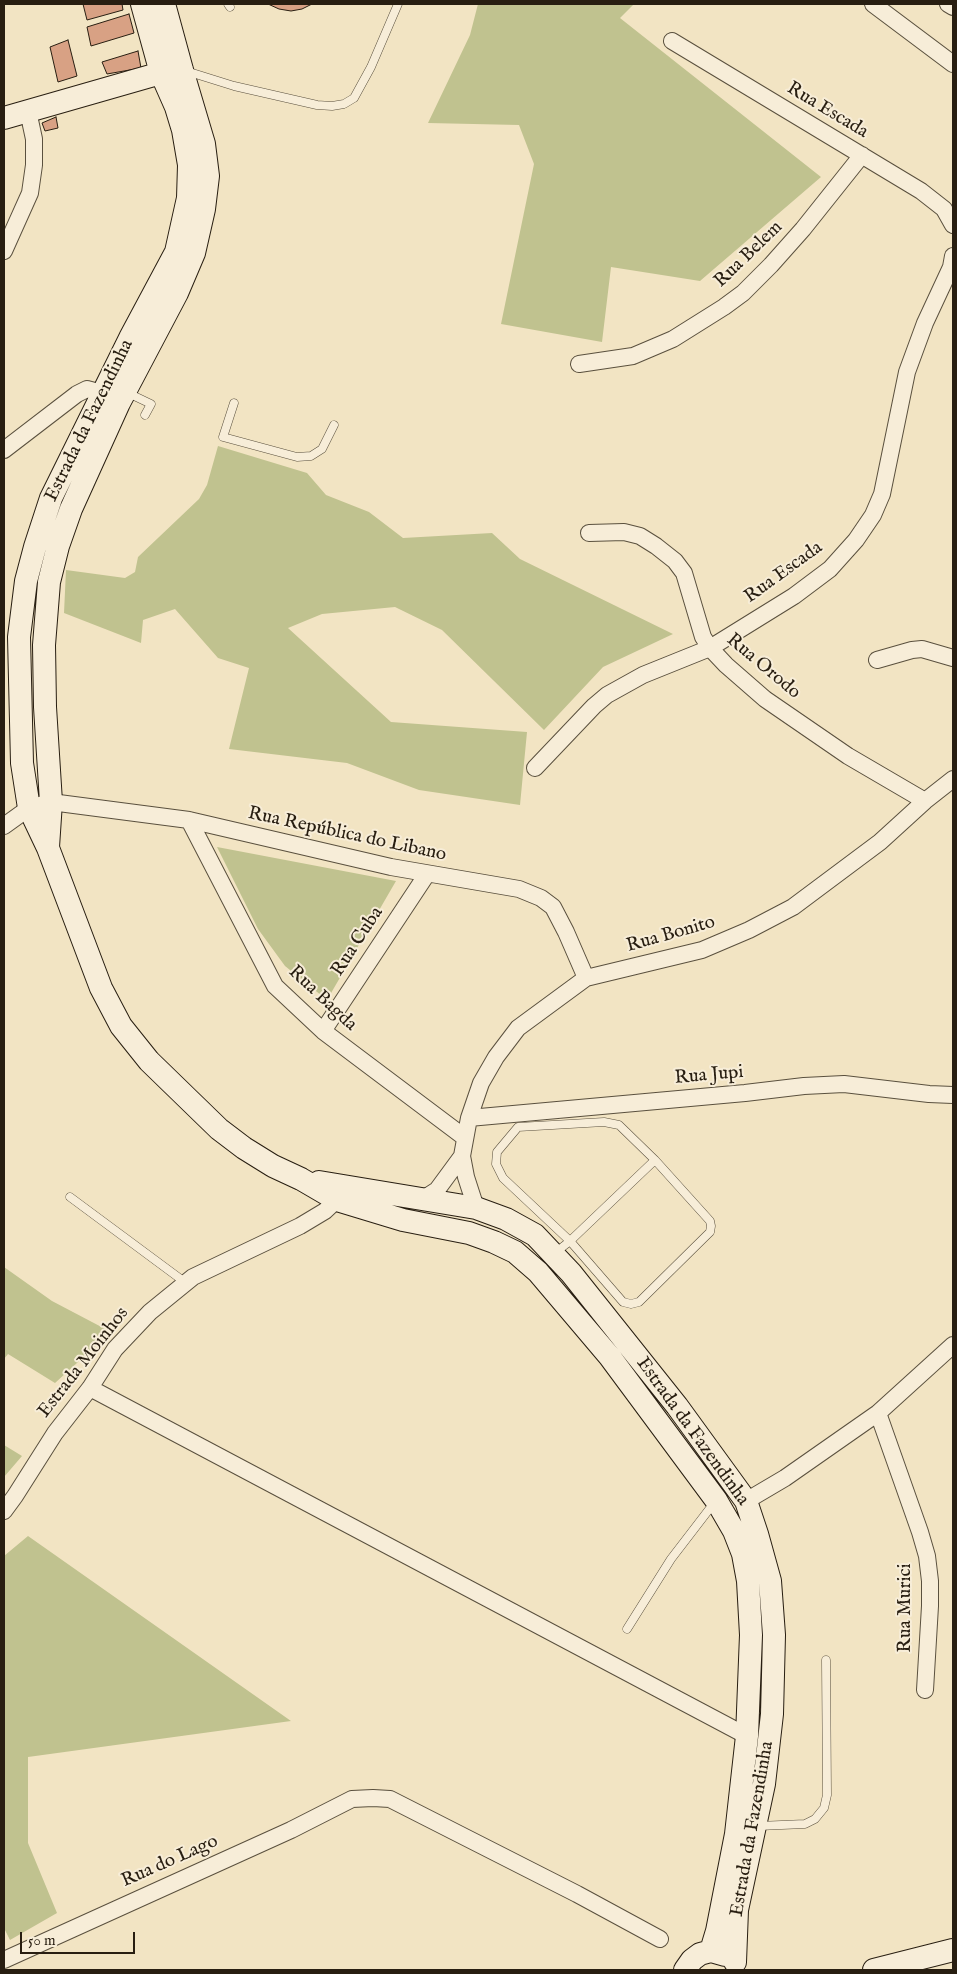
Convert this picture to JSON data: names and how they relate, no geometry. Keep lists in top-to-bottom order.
{
  "streets": {
    "main road": ["Estrada da Fazendinha"],
    "street": [
      "Rua Escada",
      "Rua Belem",
      "Rua Orodo",
      "Rua República do Libano",
      "Rua Bonito",
      "Rua Cuba",
      "Rua Bagda",
      "Rua Jupi",
      "Estrada Moinhos",
      "Rua Murici",
      "Rua do Lago"
    ]
  },
  "crossings": [
    ["Rua Escada", "Rua Belem"],
    ["Rua Escada", "Rua Orodo"],
    ["Estrada da Fazendinha", "Rua República do Libano"],
    ["Estrada da Fazendinha", "Estrada Moinhos"],
    ["Rua Orodo", "Rua Bonito"],
    ["Rua República do Libano", "Rua Bonito"],
    ["Rua República do Libano", "Rua Cuba"],
    ["Rua República do Libano", "Rua Bagda"],
    ["Rua Bonito", "Rua Bagda"],
    ["Rua Bonito", "Rua Jupi"],
    ["Rua Cuba", "Rua Bagda"]
  ],
  "scale_bar": "50 m"
}
